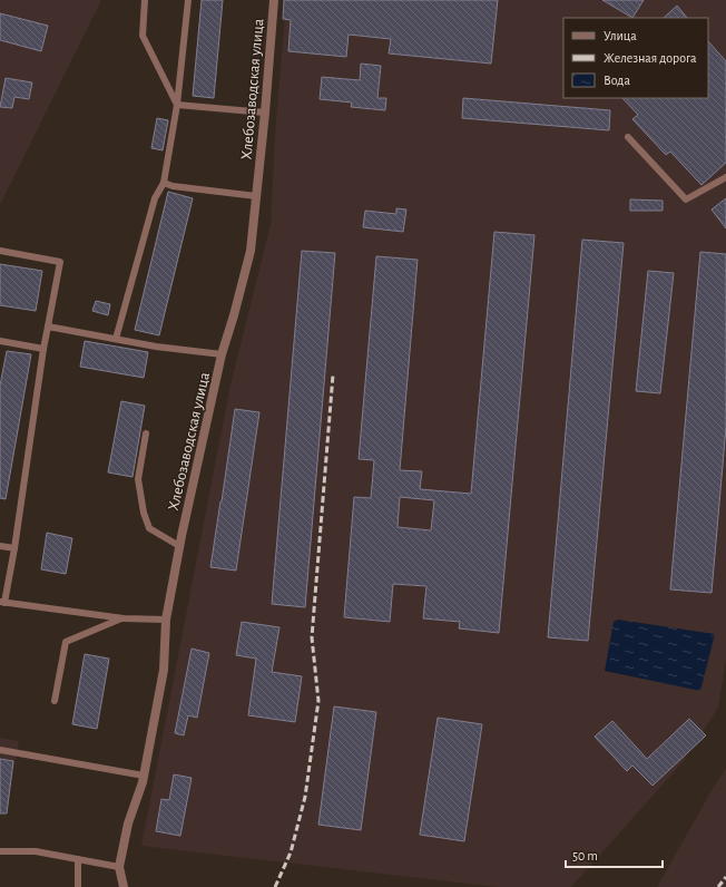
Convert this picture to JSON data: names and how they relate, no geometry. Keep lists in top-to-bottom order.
{
  "streets": {
    "street": ["Хлебозаводская улица"]
  },
  "legend": ["Улица", "Железная дорога", "Вода"],
  "scale_bar": "50 m"
}
